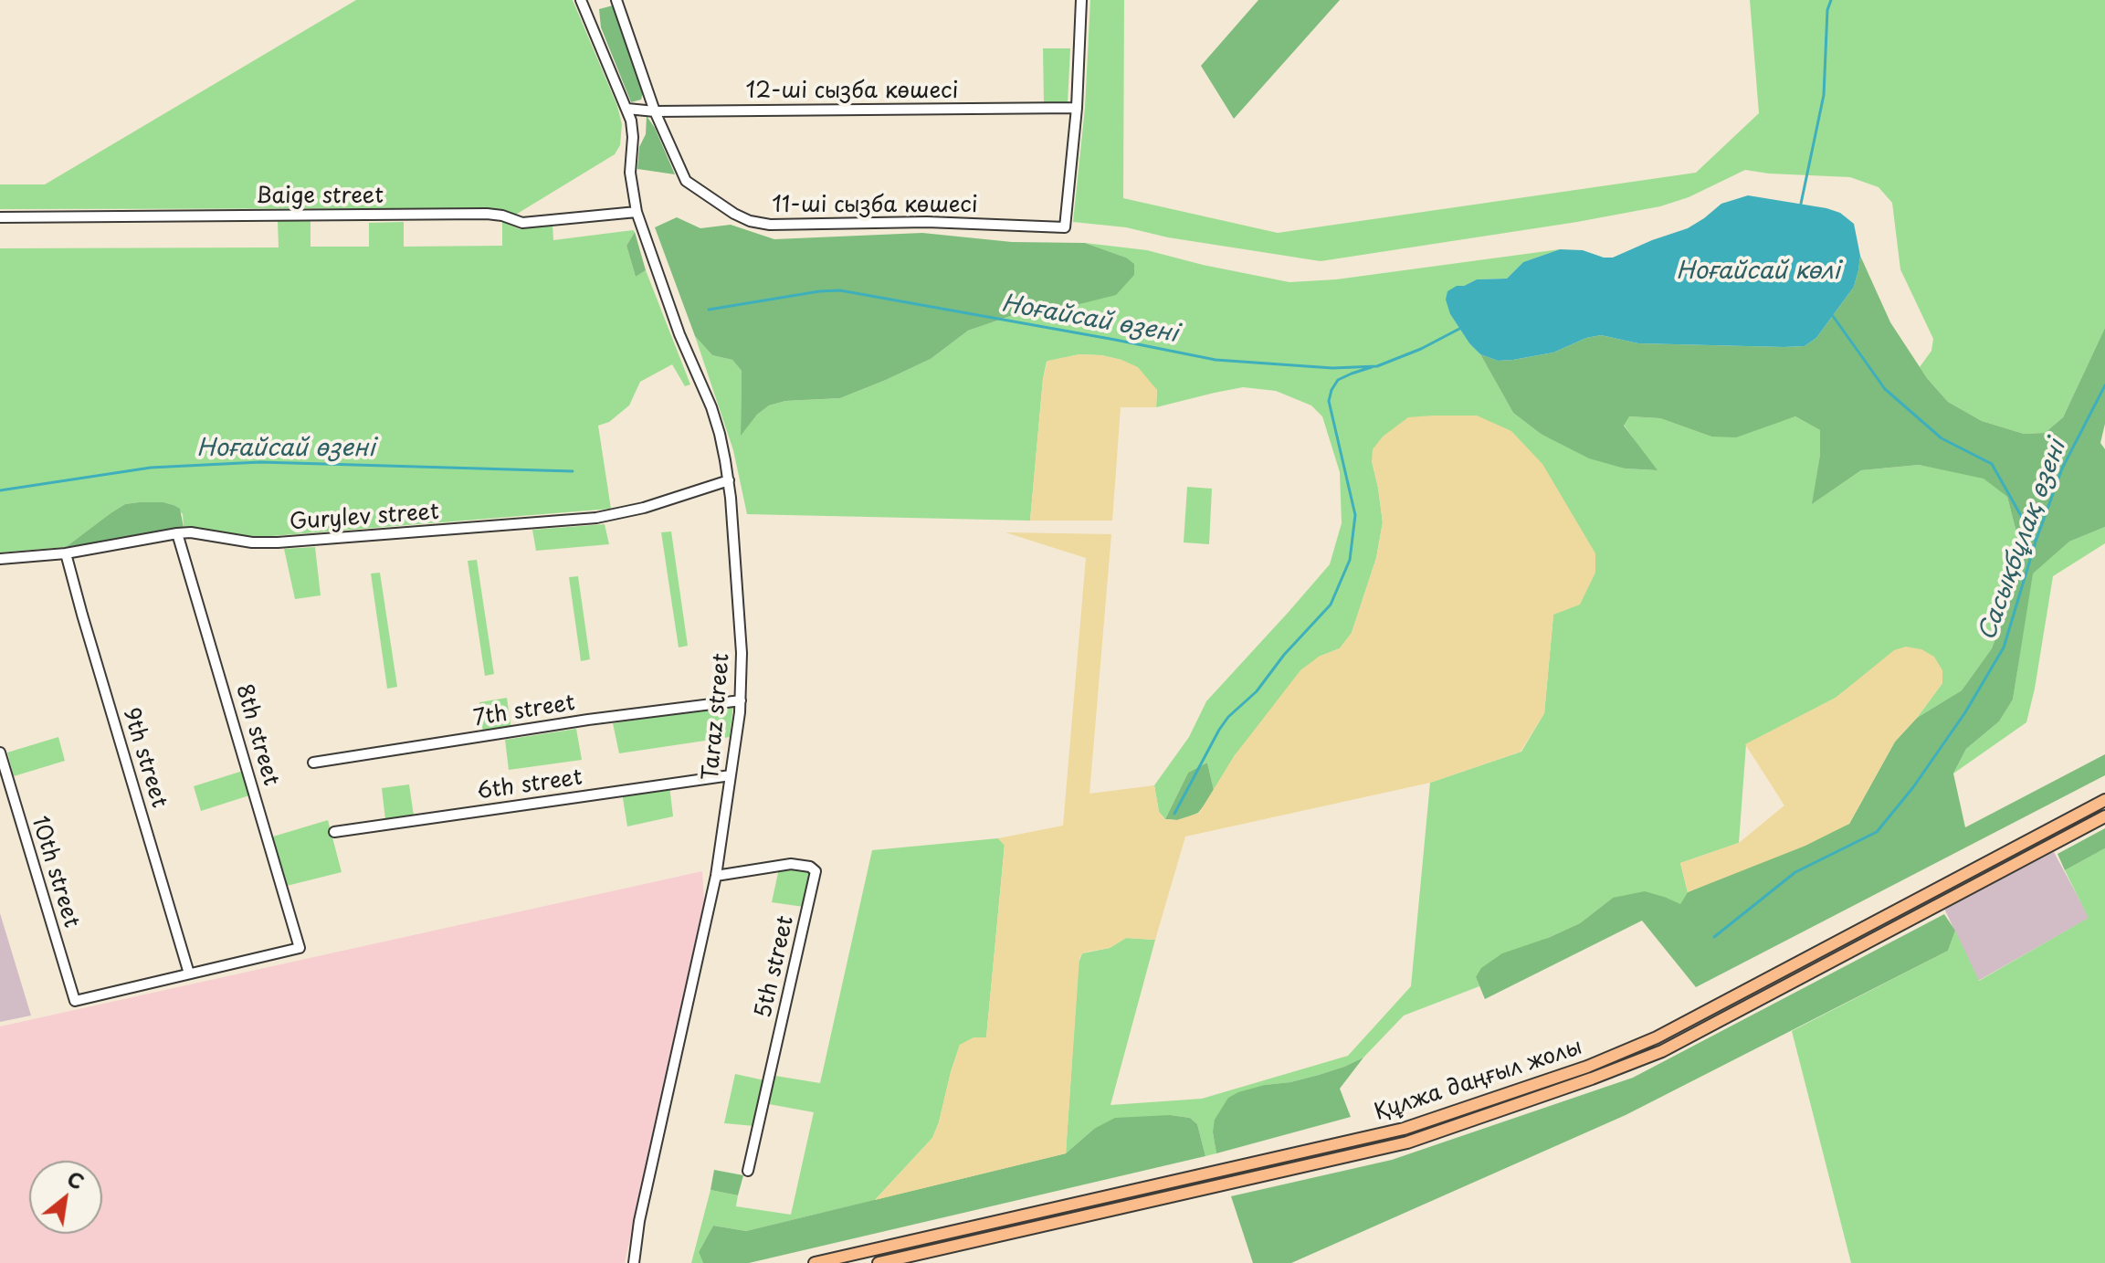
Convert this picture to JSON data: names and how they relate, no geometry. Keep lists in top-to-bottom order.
{
  "streets": {
    "main road": ["Құлжа даңғыл жолы"],
    "street": [
      "12-ші сызба көшесі",
      "Baige street",
      "11-ші сызба көшесі",
      "Gurylev street",
      "7th street",
      "Taraz street",
      "8th street",
      "9th street",
      "6th street",
      "10th street",
      "5th street"
    ]
  },
  "crossings": [
    ["12-ші сызба көшесі", "11-ші сызба көшесі"],
    ["12-ші сызба көшесі", "Taraz street"],
    ["Baige street", "Taraz street"],
    ["Gurylev street", "Taraz street"],
    ["Gurylev street", "8th street"],
    ["Gurylev street", "9th street"],
    ["7th street", "Taraz street"],
    ["Taraz street", "6th street"],
    ["Taraz street", "5th street"],
    ["8th street", "9th street"],
    ["8th street", "10th street"],
    ["9th street", "10th street"]
  ],
  "water": ["Ноғайсай көлі", "Ноғайсай өзені", "Сасықбұлақ өзені"],
  "north": "top right"
}
